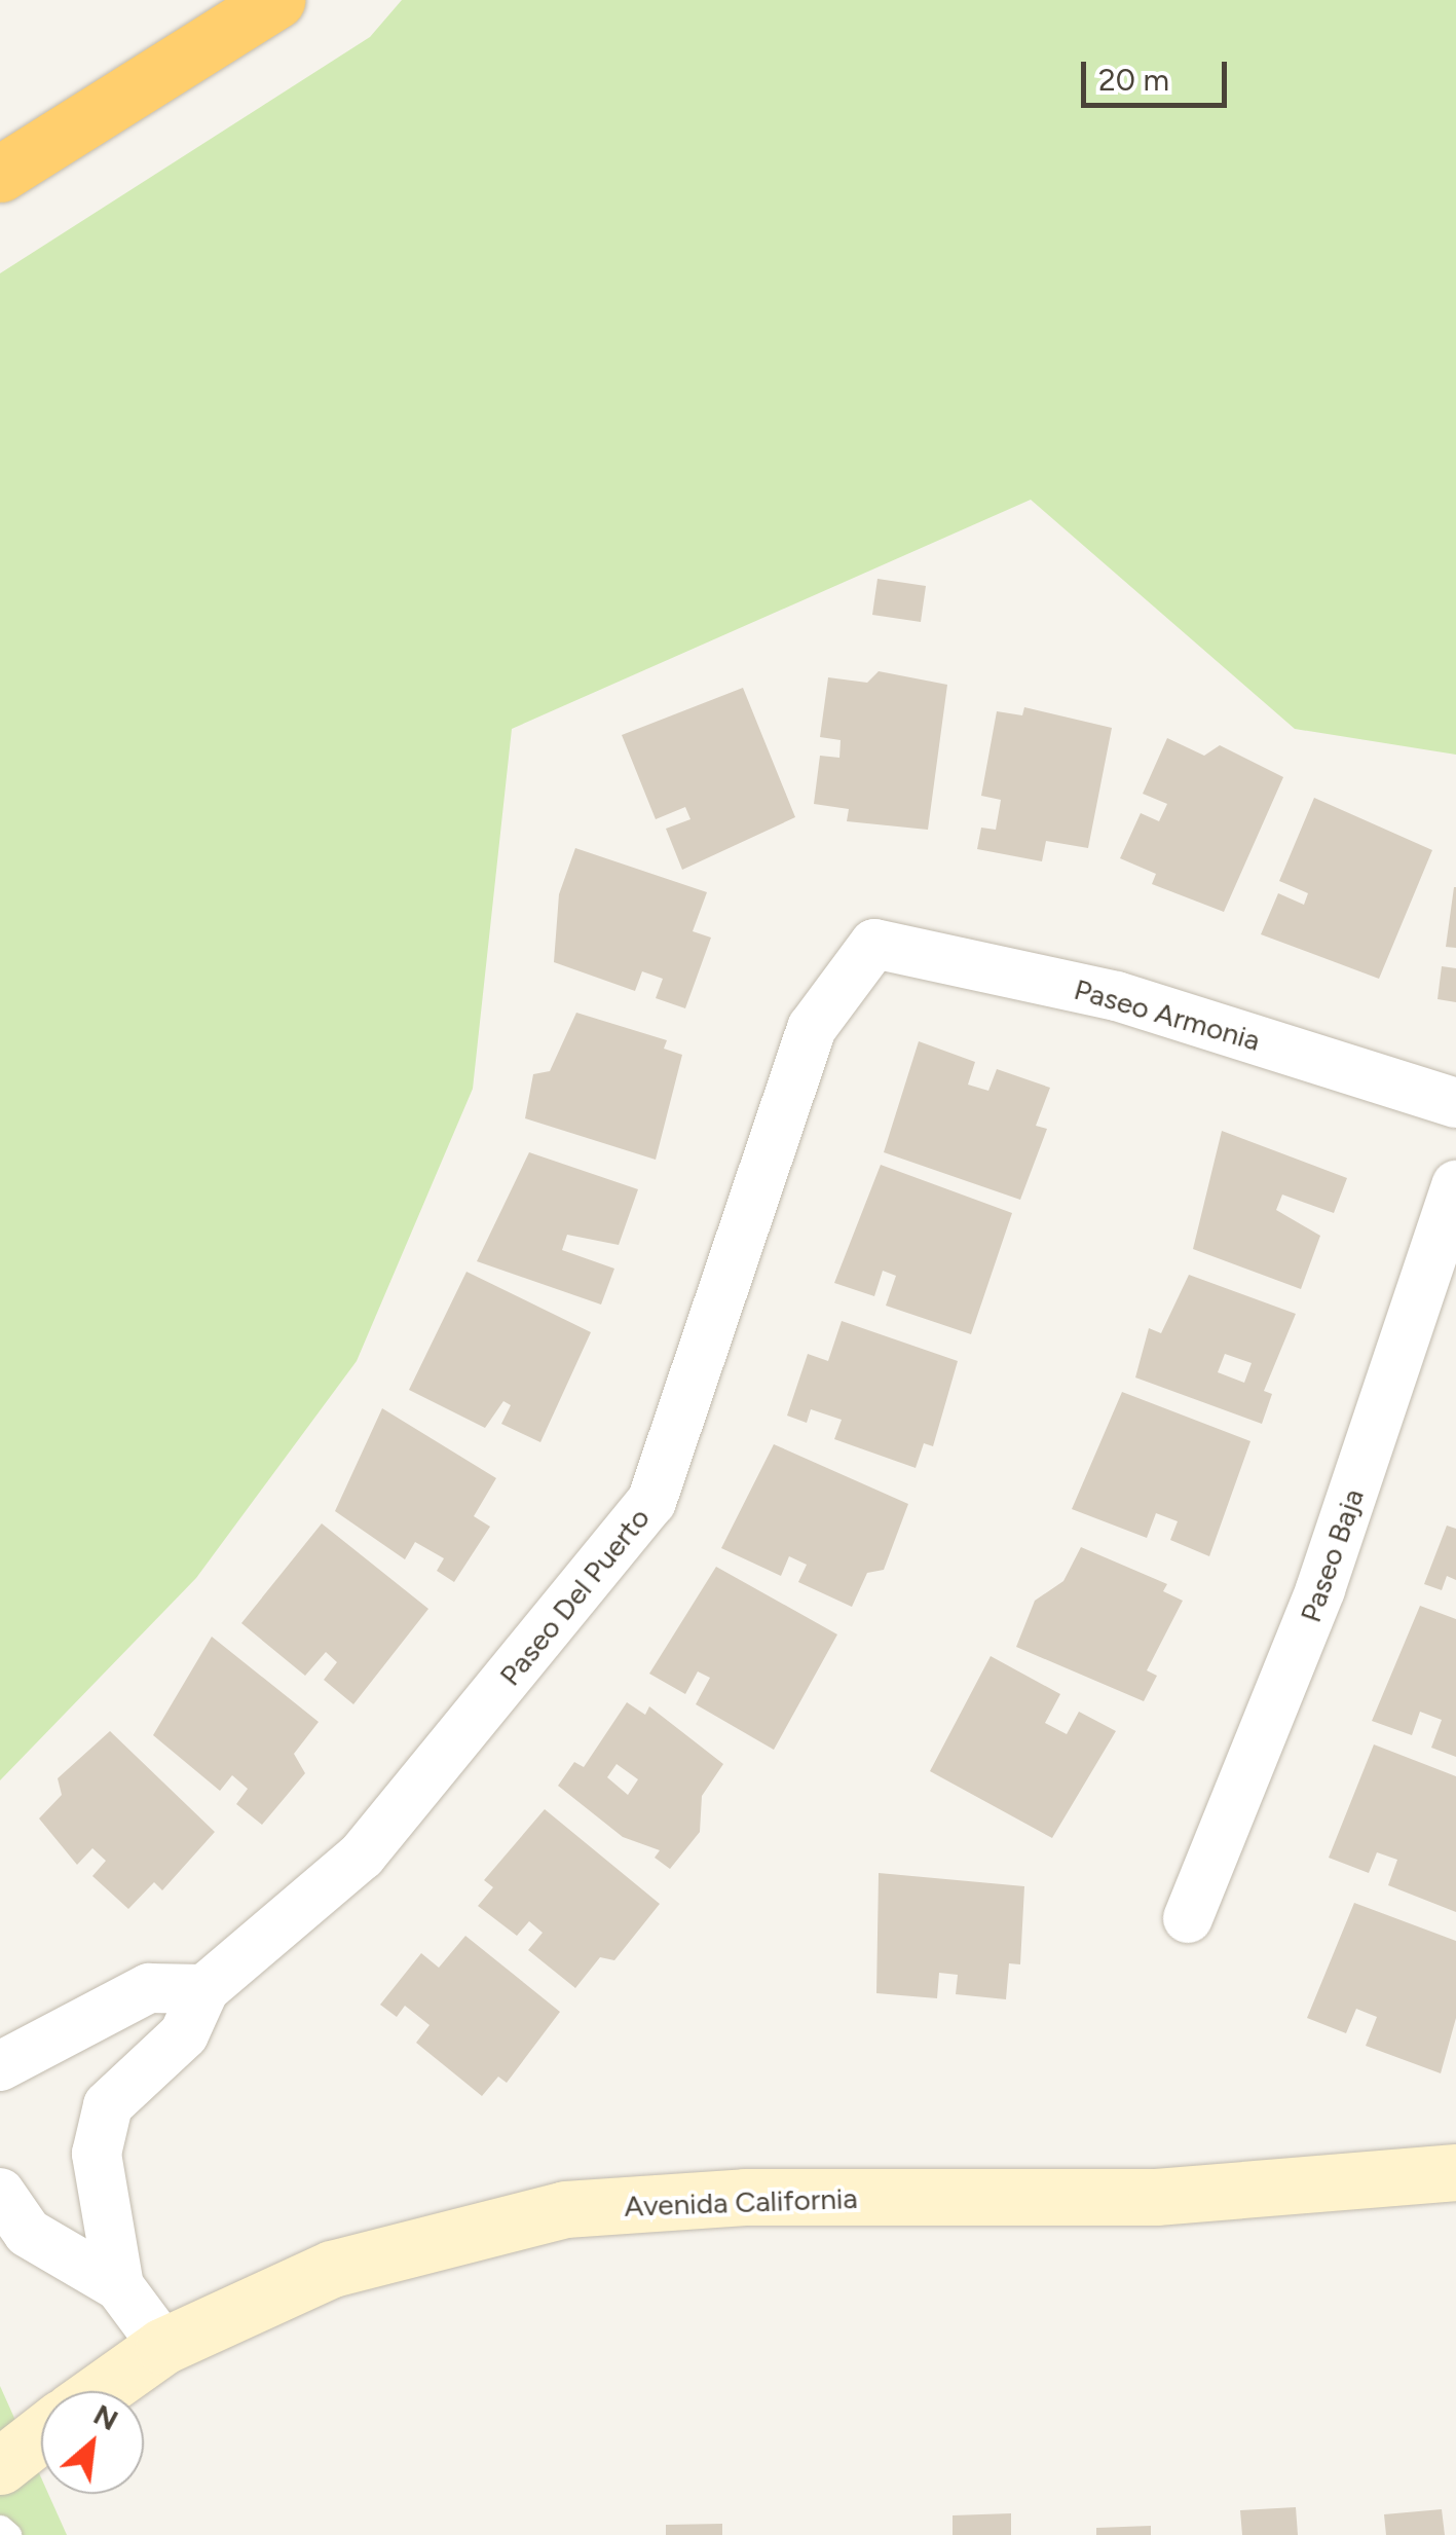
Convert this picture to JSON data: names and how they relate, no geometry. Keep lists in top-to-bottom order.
{
  "streets": {
    "street": [
      "Paseo Armonia",
      "Paseo Baja",
      "Paseo Del Puerto",
      "Avenida California"
    ]
  },
  "crossings": [
    ["Paseo Armonia", "Paseo Del Puerto"],
    ["Paseo Del Puerto", "Avenida California"]
  ],
  "scale_bar": "20 m",
  "north": "top right"
}
